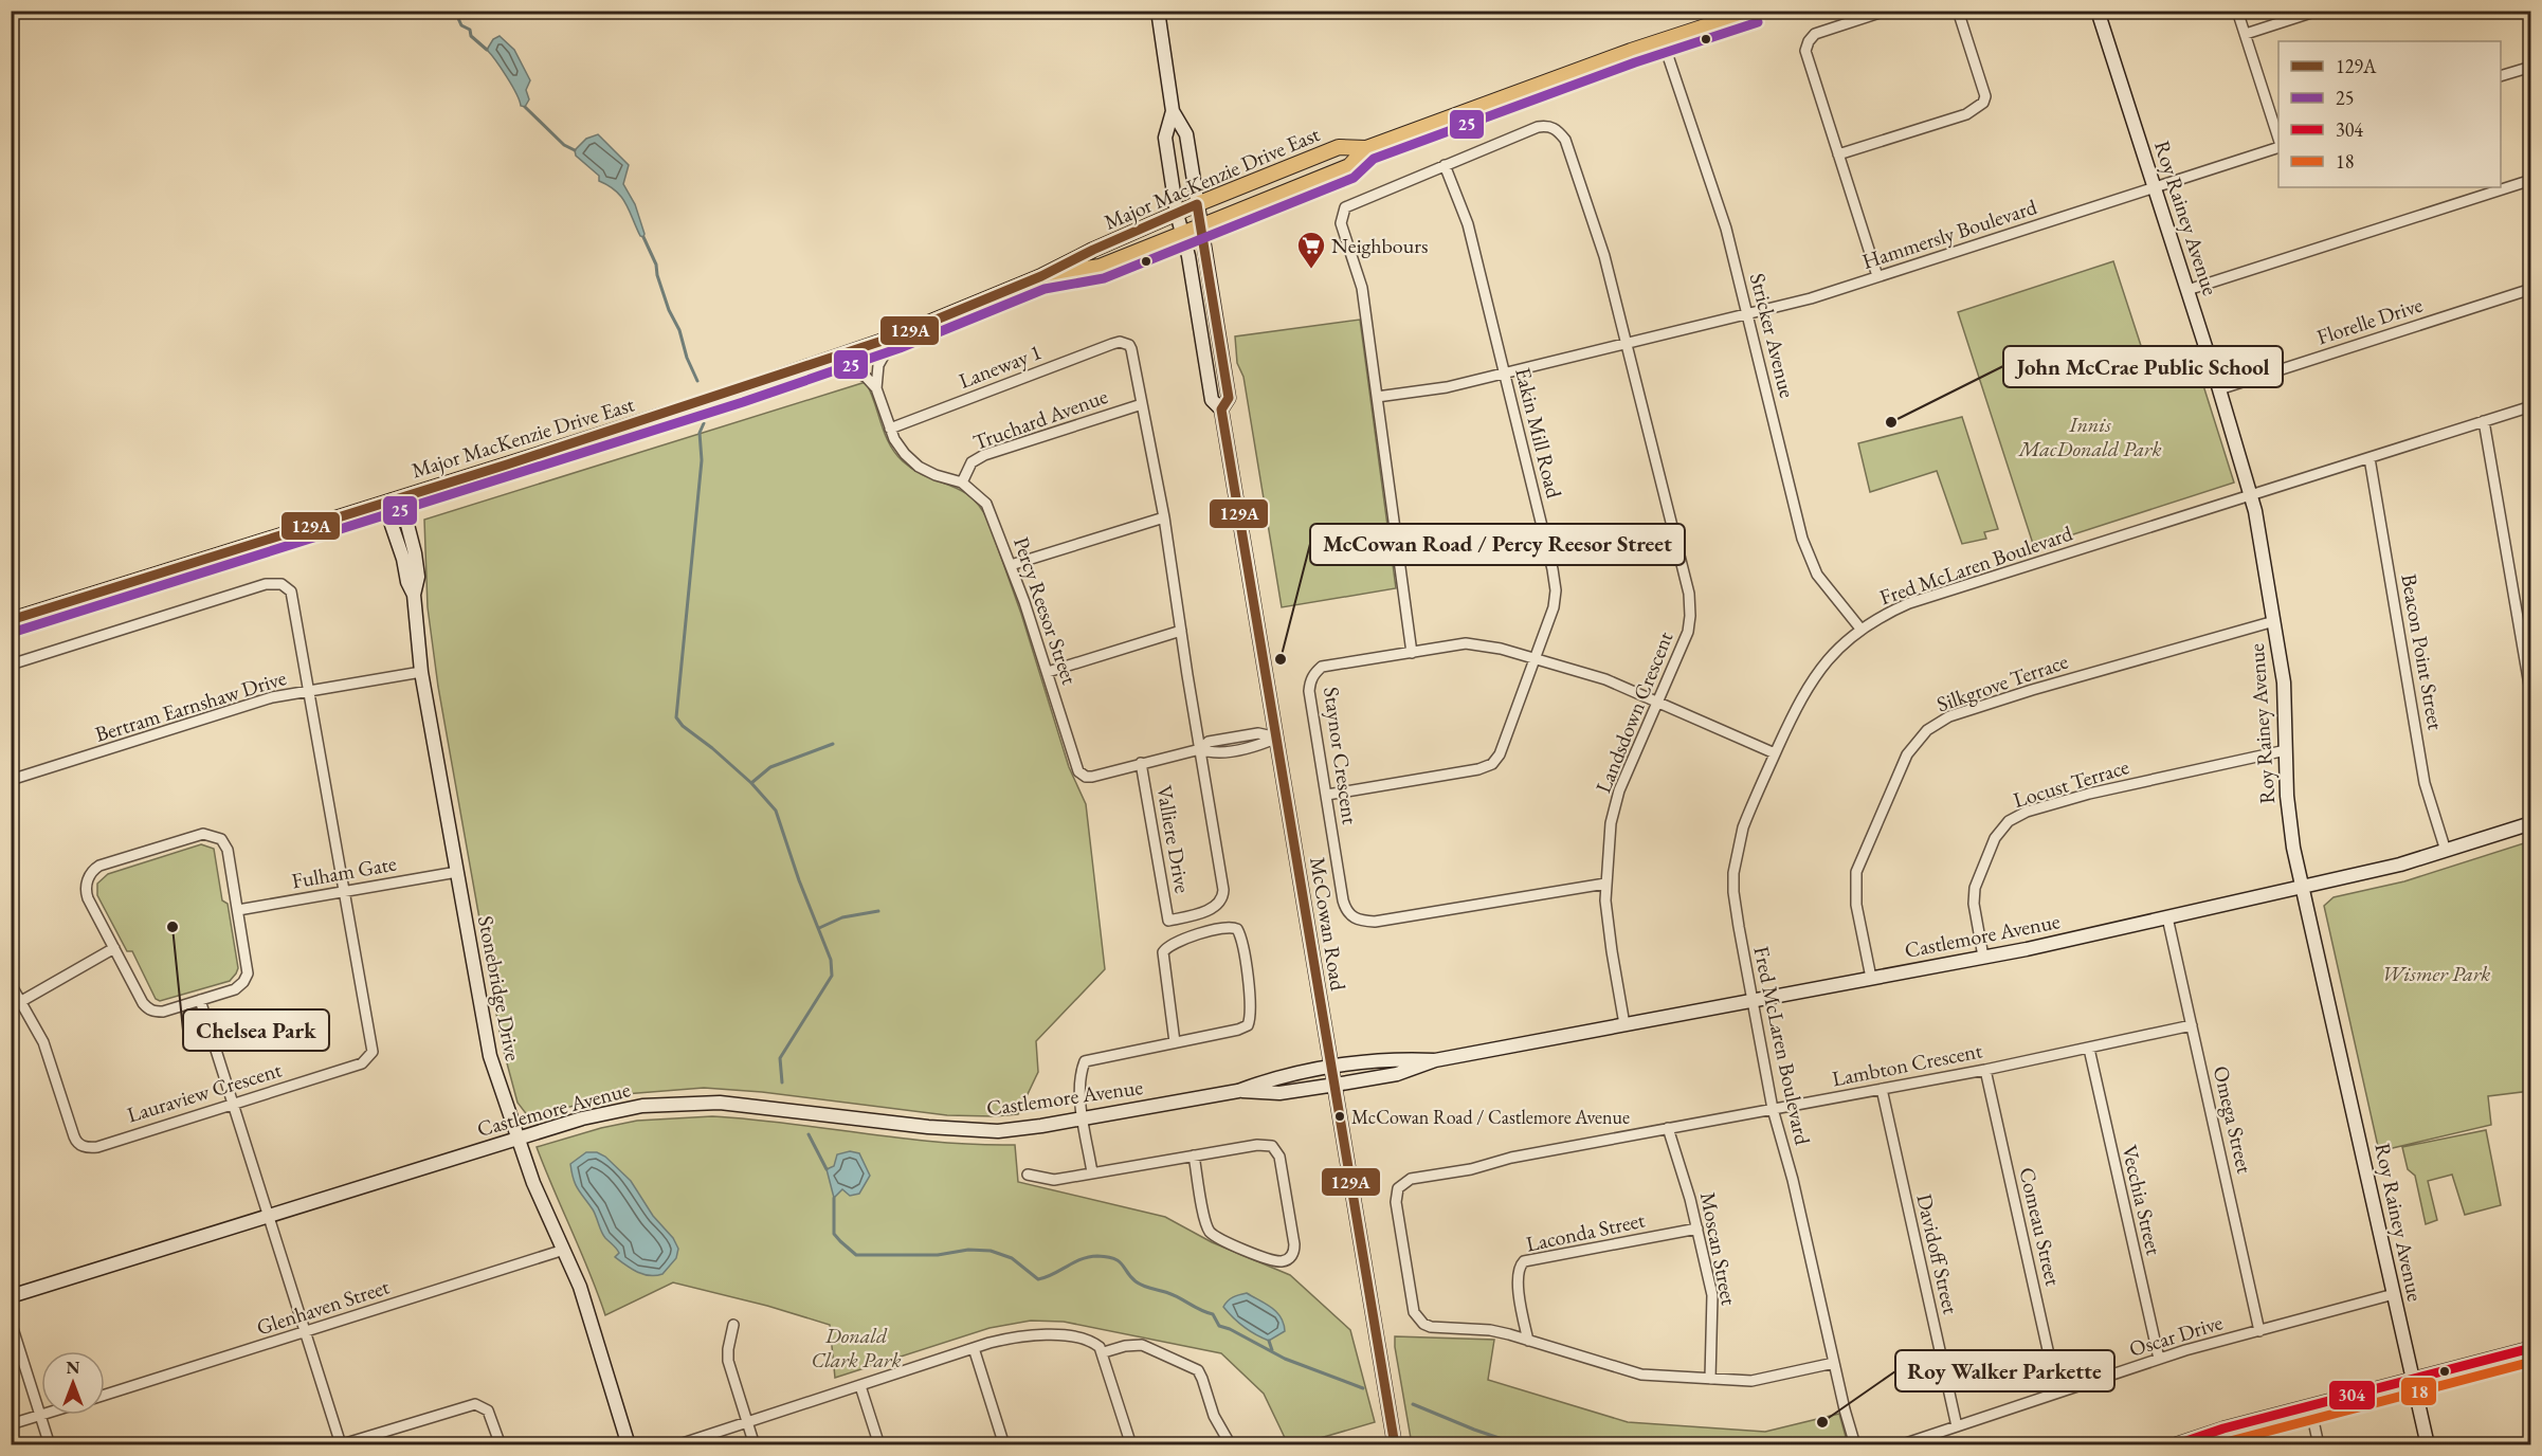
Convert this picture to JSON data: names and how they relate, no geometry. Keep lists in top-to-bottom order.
{
  "streets": {
    "main road": ["Major MacKenzie Drive East"],
    "street": [
      "Roy Rainey Avenue",
      "Hammersly Boulevard",
      "Florelle Drive",
      "Stricker Avenue",
      "Laneway 1",
      "Truchard Avenue",
      "Eakin Mill Road",
      "Fred McLaren Boulevard",
      "Percy Reesor Street",
      "Beacon Point Street",
      "Silkgrove Terrace",
      "Bertram Earnshaw Drive",
      "Landsdown Crescent",
      "Staynor Crescent",
      "Locust Terrace",
      "Valliere Drive",
      "Fulham Gate",
      "McCowan Road",
      "Castlemore Avenue",
      "Stonebridge Drive",
      "Lambton Crescent",
      "Lauraview Crescent",
      "Omega Street",
      "Vecchia Street",
      "Comeau Street",
      "Laconda Street",
      "Moscan Street",
      "Davidoff Street",
      "Glenhaven Street",
      "Oscar Drive"
    ]
  },
  "crossings": [
    ["Major MacKenzie Drive East", "Stricker Avenue"],
    ["Major MacKenzie Drive East", "McCowan Road"],
    ["Major MacKenzie Drive East", "Stonebridge Drive"],
    ["Roy Rainey Avenue", "Hammersly Boulevard"],
    ["Roy Rainey Avenue", "Florelle Drive"],
    ["Roy Rainey Avenue", "Fred McLaren Boulevard"],
    ["Roy Rainey Avenue", "Silkgrove Terrace"],
    ["Roy Rainey Avenue", "Locust Terrace"],
    ["Roy Rainey Avenue", "Castlemore Avenue"],
    ["Roy Rainey Avenue", "Oscar Drive"],
    ["Hammersly Boulevard", "Stricker Avenue"],
    ["Hammersly Boulevard", "Landsdown Crescent"],
    ["Stricker Avenue", "Fred McLaren Boulevard"],
    ["Laneway 1", "Truchard Avenue"],
    ["Laneway 1", "Percy Reesor Street"],
    ["Truchard Avenue", "Percy Reesor Street"],
    ["Eakin Mill Road", "Landsdown Crescent"],
    ["Eakin Mill Road", "Staynor Crescent"],
    ["Fred McLaren Boulevard", "Beacon Point Street"],
    ["Fred McLaren Boulevard", "Staynor Crescent"],
    ["Fred McLaren Boulevard", "Castlemore Avenue"],
    ["Fred McLaren Boulevard", "Lambton Crescent"],
    ["Percy Reesor Street", "Valliere Drive"],
    ["Percy Reesor Street", "McCowan Road"],
    ["Beacon Point Street", "Castlemore Avenue"],
    ["Silkgrove Terrace", "Castlemore Avenue"],
    ["Bertram Earnshaw Drive", "Stonebridge Drive"],
    ["Bertram Earnshaw Drive", "Lauraview Crescent"],
    ["Landsdown Crescent", "Staynor Crescent"],
    ["Landsdown Crescent", "Castlemore Avenue"],
    ["Locust Terrace", "Castlemore Avenue"],
    ["Fulham Gate", "Stonebridge Drive"],
    ["Fulham Gate", "Lauraview Crescent"],
    ["McCowan Road", "Castlemore Avenue"],
    ["Castlemore Avenue", "Stonebridge Drive"],
    ["Castlemore Avenue", "Omega Street"],
    ["Stonebridge Drive", "Glenhaven Street"],
    ["Lambton Crescent", "Omega Street"],
    ["Lambton Crescent", "Vecchia Street"],
    ["Lambton Crescent", "Comeau Street"],
    ["Lambton Crescent", "Laconda Street"],
    ["Lambton Crescent", "Moscan Street"],
    ["Lambton Crescent", "Davidoff Street"],
    ["Omega Street", "Oscar Drive"],
    ["Vecchia Street", "Oscar Drive"],
    ["Comeau Street", "Oscar Drive"],
    ["Laconda Street", "Moscan Street"],
    ["Davidoff Street", "Oscar Drive"]
  ],
  "parks": ["Innis MacDonald Park", "Wismer Park", "Donald Clark Park"],
  "places": {
    "supermarket": ["Neighbours"],
    "other": [
      "John McCrae Public School",
      "McCowan Road / Percy Reesor Street",
      "Chelsea Park",
      "McCowan Road / Castlemore Avenue",
      "Roy Walker Parkette"
    ]
  },
  "lines": [
    "transit line 25",
    "transit line 129A",
    "transit line 304",
    "transit line 18"
  ],
  "legend": [
    "129A",
    "25",
    "304",
    "18"
  ],
  "north": "top"
}
